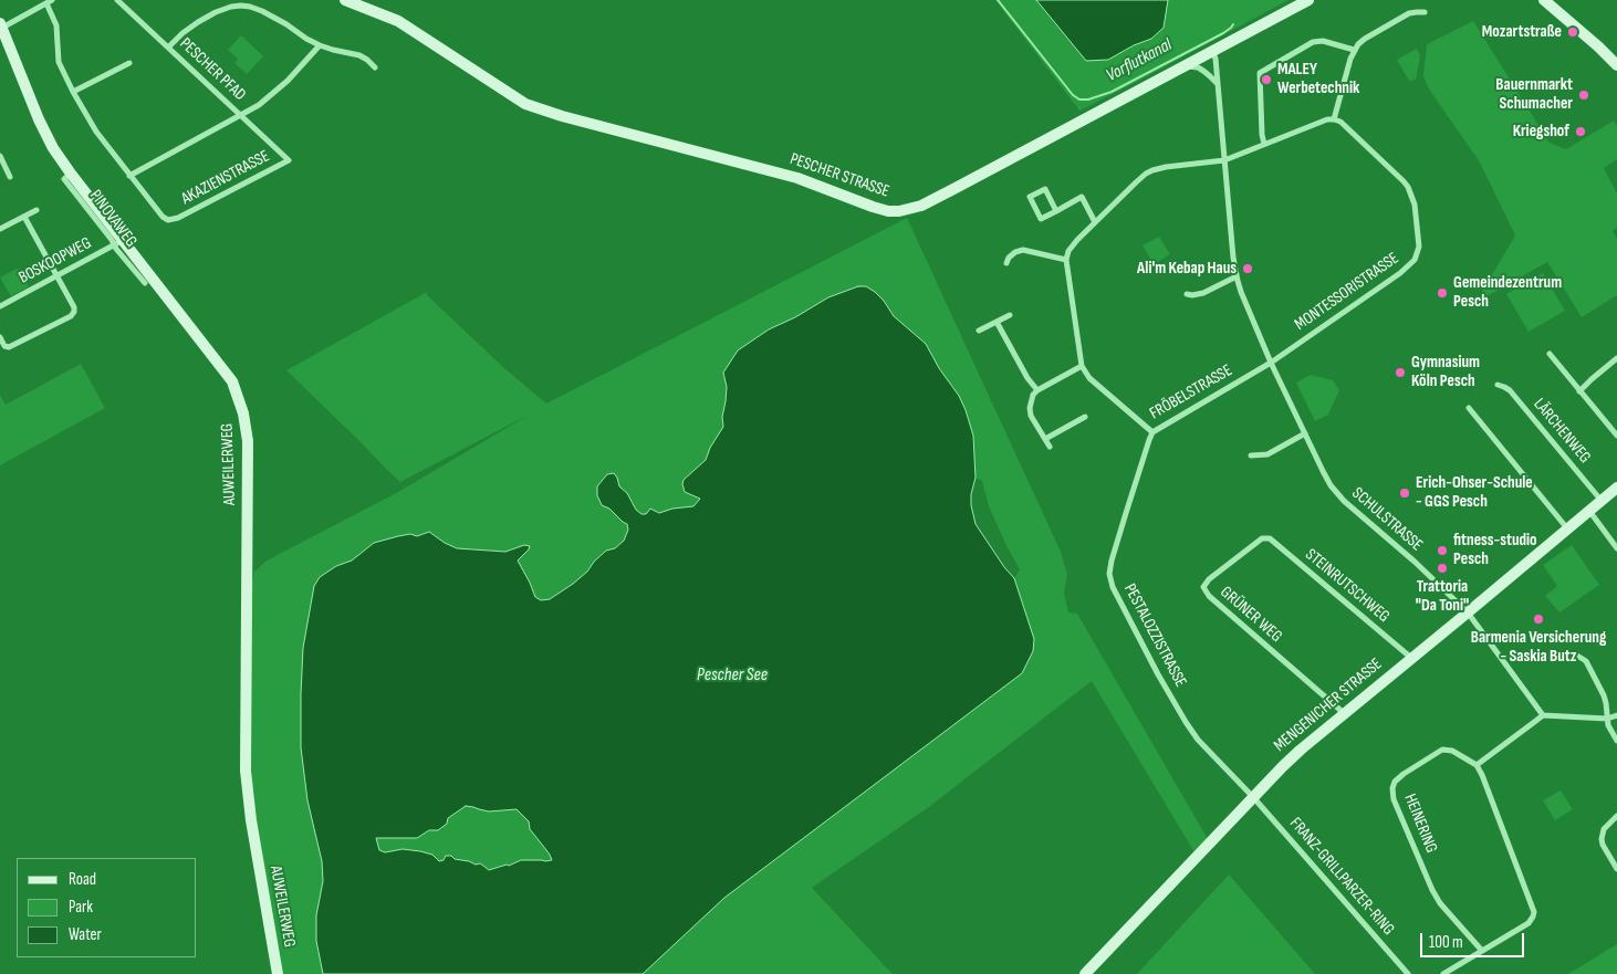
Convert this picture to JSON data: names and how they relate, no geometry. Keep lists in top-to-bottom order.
{
  "streets": {
    "street": [
      "PESCHER PFAD",
      "PESCHER STRASSE",
      "AKAZIENSTRASSE",
      "PINOVAWEG",
      "BOSKOOPWEG",
      "MONTESSORISTRASSE",
      "FRÖBELSTRASSE",
      "LÄRCHENWEG",
      "AUWEILERWEG",
      "SCHULSTRASSE",
      "STEINRUTSCHWEG",
      "GRÜNER WEG",
      "PESTALOZZISTRASSE",
      "MENGENICHER STRASSE",
      "HEINERING",
      "FRANZ-GRILLPARZER-RING"
    ]
  },
  "crossings": [
    ["PESCHER PFAD", "AKAZIENSTRASSE"],
    ["PESCHER STRASSE", "SCHULSTRASSE"],
    ["PINOVAWEG", "BOSKOOPWEG"],
    ["PINOVAWEG", "AUWEILERWEG"],
    ["BOSKOOPWEG", "AUWEILERWEG"],
    ["MONTESSORISTRASSE", "FRÖBELSTRASSE"],
    ["MONTESSORISTRASSE", "SCHULSTRASSE"],
    ["FRÖBELSTRASSE", "SCHULSTRASSE"],
    ["FRÖBELSTRASSE", "PESTALOZZISTRASSE"],
    ["LÄRCHENWEG", "MENGENICHER STRASSE"],
    ["SCHULSTRASSE", "MENGENICHER STRASSE"],
    ["STEINRUTSCHWEG", "GRÜNER WEG"],
    ["STEINRUTSCHWEG", "MENGENICHER STRASSE"],
    ["GRÜNER WEG", "MENGENICHER STRASSE"],
    ["PESTALOZZISTRASSE", "MENGENICHER STRASSE"],
    ["PESTALOZZISTRASSE", "FRANZ-GRILLPARZER-RING"],
    ["MENGENICHER STRASSE", "FRANZ-GRILLPARZER-RING"]
  ],
  "water": ["Vorflutkanal", "Pescher See"],
  "places": [
    "Mozartstraße",
    "MALEY Werbetechnik",
    "Bauernmarkt Schumacher",
    "Kriegshof",
    "Ali'm Kebap Haus",
    "Gemeindezentrum Pesch",
    "Gymnasium Köln Pesch",
    "Erich-Ohser-Schule - GGS Pesch",
    "fitness-studio Pesch",
    "Trattoria \"Da Toni\"",
    "Barmenia Versicherung - Saskia Butz"
  ],
  "legend": ["Road", "Park", "Water"],
  "scale_bar": "100 m"
}
